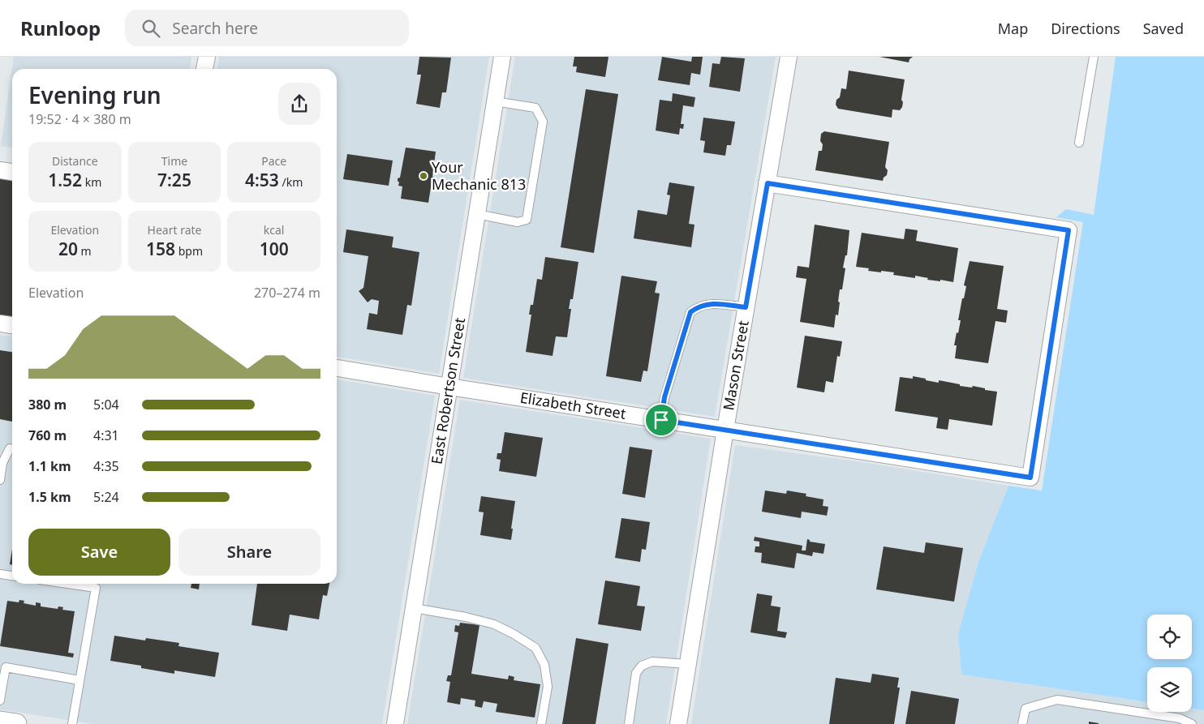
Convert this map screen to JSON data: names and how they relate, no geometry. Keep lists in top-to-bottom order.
{
  "streets": {
    "street": ["Mason Street", "East Robertson Street", "Elizabeth Street"]
  },
  "crossings": [
    ["Mason Street", "Elizabeth Street"],
    ["East Robertson Street", "Elizabeth Street"]
  ],
  "places": ["Your Mechanic 813"],
  "page": {
    "header": "Runloop",
    "search": "Search here",
    "nav": ["Map", "Directions", "Saved"],
    "heading": ["Evening run", "19:52 · 4 × 380 m"],
    "stats": [
      ["Distance", "1.52 km"],
      ["Time", "7:25"],
      ["Pace", "4:53 /km"],
      ["Elevation", "20 m"],
      ["Heart rate", "158 bpm"],
      ["kcal", "100"]
    ],
    "chart": ["Elevation", "270–274 m"],
    "list": [
      {
        "name": "380 m",
        "note": "5:04"
      },
      {
        "name": "760 m",
        "note": "4:31"
      },
      {
        "name": "1.1 km",
        "note": "4:35"
      },
      {
        "name": "1.5 km",
        "note": "5:24"
      }
    ],
    "buttons": ["Save", "Share"]
  }
}
